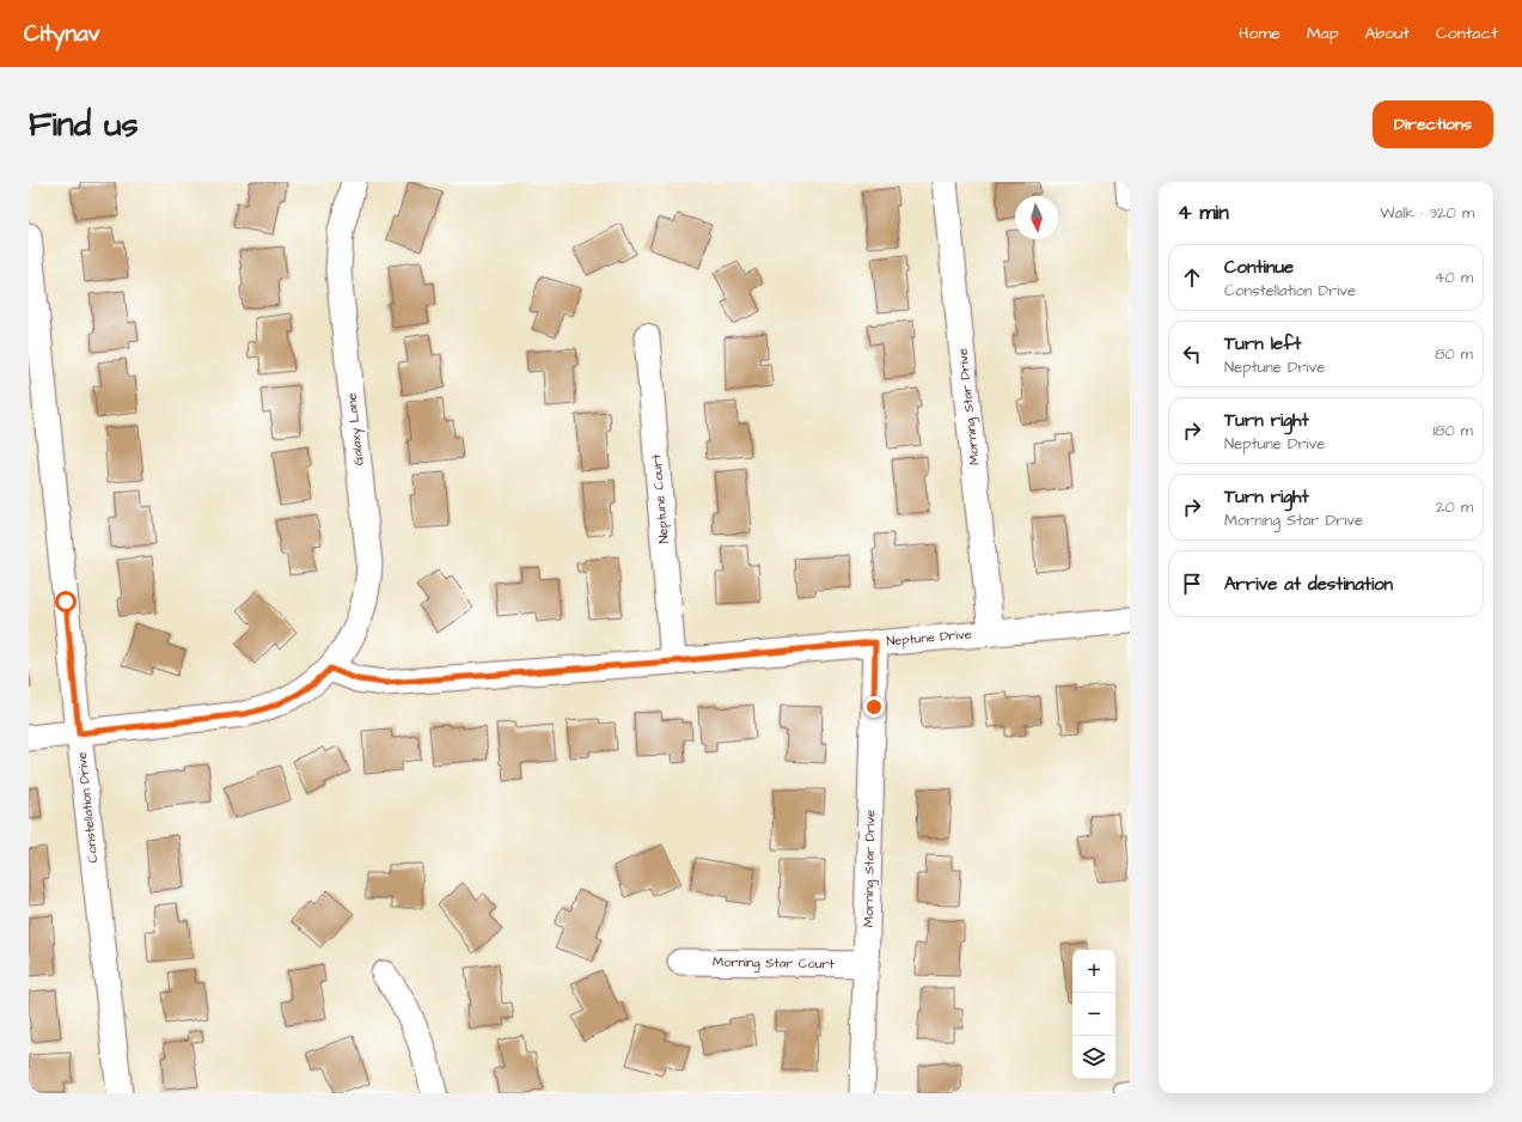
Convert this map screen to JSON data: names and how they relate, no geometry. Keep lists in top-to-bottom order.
{
  "streets": {
    "street": [
      "Morning Star Drive",
      "Galaxy Lane",
      "Neptune Court",
      "Neptune Drive",
      "Constellation Drive",
      "Morning Star Court"
    ]
  },
  "crossings": [
    ["Morning Star Drive", "Neptune Drive"],
    ["Morning Star Drive", "Morning Star Court"],
    ["Galaxy Lane", "Neptune Drive"],
    ["Neptune Court", "Neptune Drive"]
  ],
  "north": "bottom",
  "page": {
    "header": "Citynav",
    "nav": [
      "Home",
      "Map",
      "About",
      "Contact"
    ],
    "buttons": "Directions",
    "title": "Find us",
    "heading": ["4 min", "Walk · 320 m"],
    "list": [
      ["Continue", "Constellation Drive", "40 m"],
      ["Turn left", "Neptune Drive", "80 m"],
      ["Turn right", "Neptune Drive", "180 m"],
      ["Turn right", "Morning Star Drive", "20 m"],
      "Arrive at destination"
    ],
    "map_buttons": ["+", "−"]
  }
}
